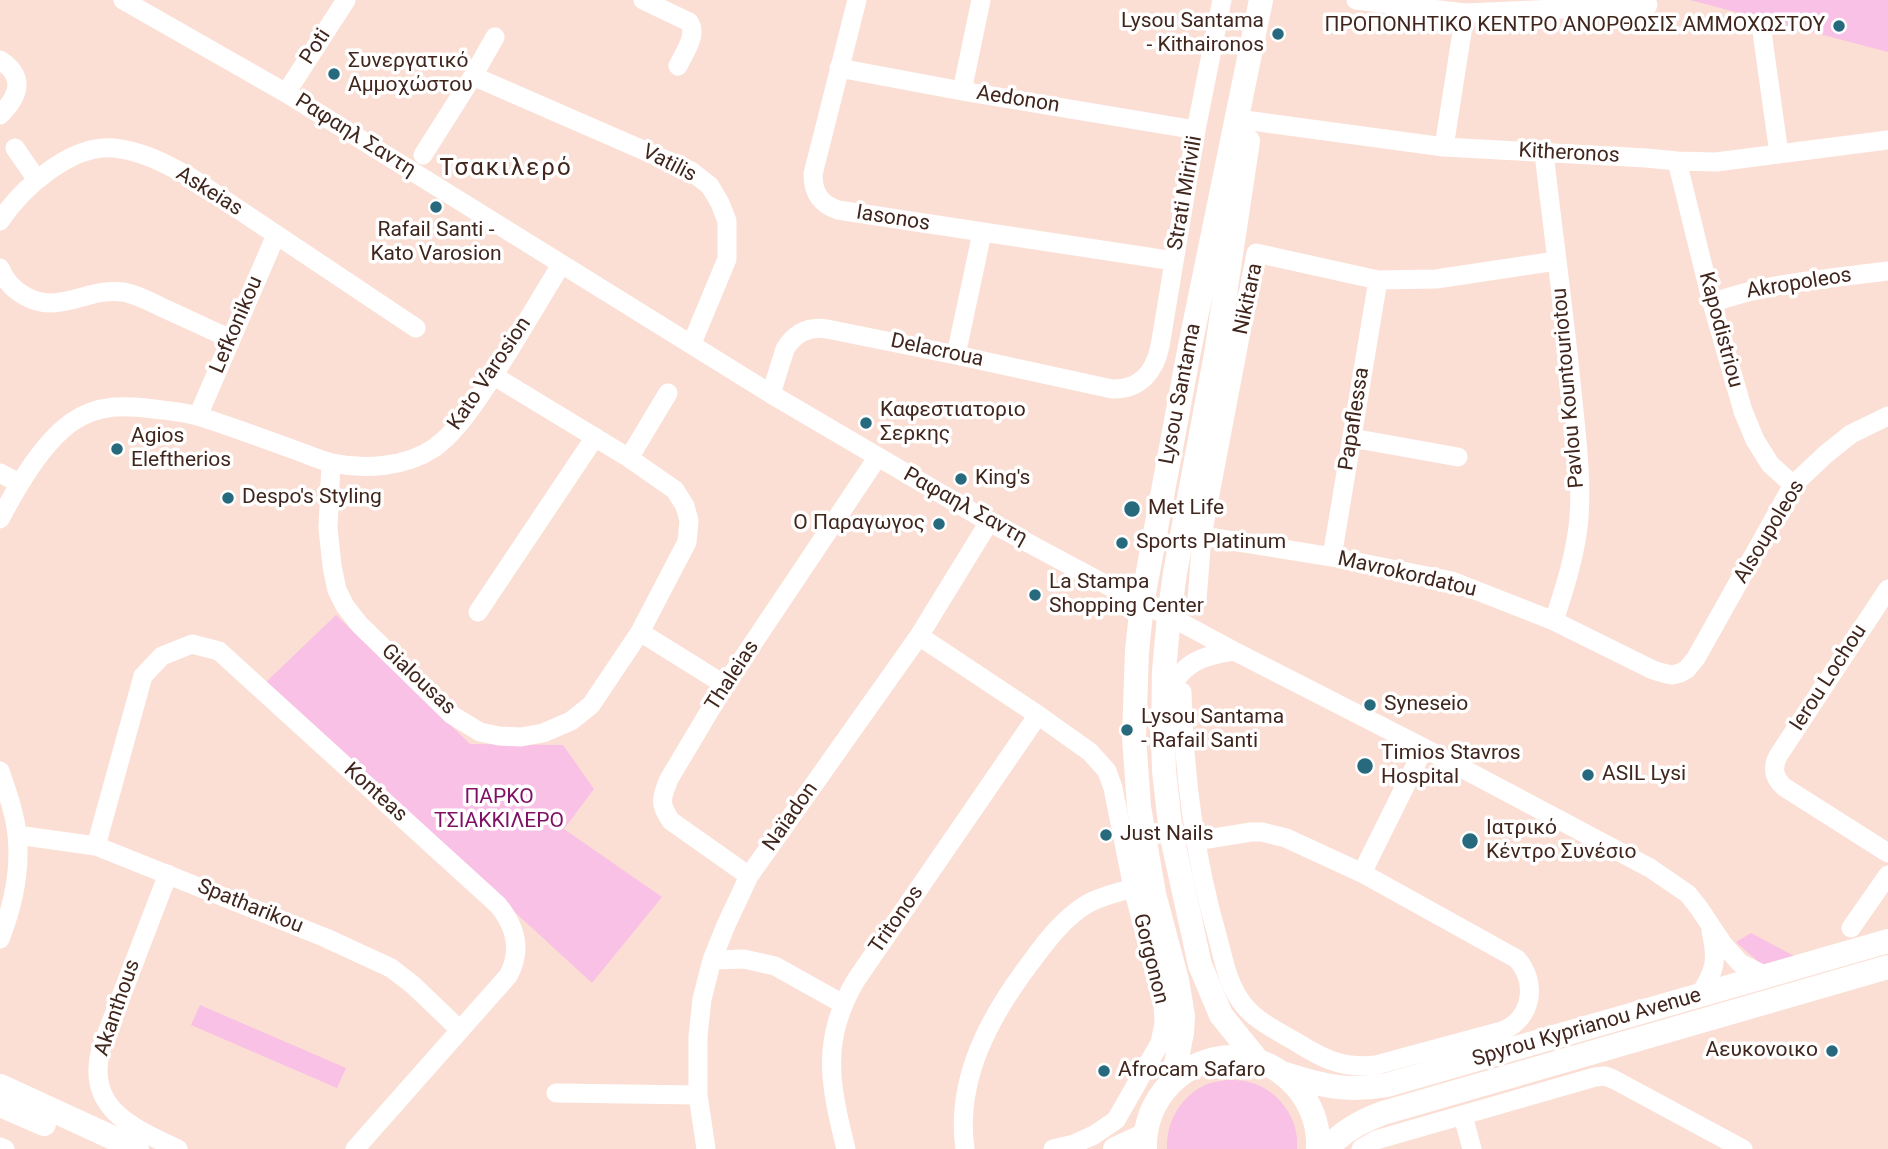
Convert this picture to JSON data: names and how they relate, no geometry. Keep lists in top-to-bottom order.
{
  "streets": {
    "main road": ["Lysou Santama", "Spyrou Kyprianou Avenue"],
    "street": [
      "Poti",
      "Aedonon",
      "Ραφαηλ Σαντη",
      "Kitheronos",
      "Vatilis",
      "Askeias",
      "Strati Mirivili",
      "Iasonos",
      "Akropoleos",
      "Nikitara",
      "Lefkonikou",
      "Kapodistriou",
      "Delacroua",
      "Kato Varosion",
      "Pavlou Kountouriotou",
      "Papaflessa",
      "Alsoupoleos",
      "Mavrokordatou",
      "Thaleias",
      "Ierou Lochou",
      "Gialousas",
      "Konteas",
      "Naïadon",
      "Spatharikou",
      "Tritonos",
      "Gorgonon",
      "Akanthous"
    ]
  },
  "crossings": [
    ["Poti", "Ραφαηλ Σαντη"],
    ["Aedonon", "Strati Mirivili"],
    ["Aedonon", "Iasonos"],
    ["Ραφαηλ Σαντη", "Vatilis"],
    ["Ραφαηλ Σαντη", "Delacroua"],
    ["Ραφαηλ Σαντη", "Kato Varosion"],
    ["Ραφαηλ Σαντη", "Lysou Santama"],
    ["Ραφαηλ Σαντη", "Thaleias"],
    ["Ραφαηλ Σαντη", "Naïadon"],
    ["Ραφαηλ Σαντη", "Spyrou Kyprianou Avenue"],
    ["Kitheronos", "Kapodistriou"],
    ["Kitheronos", "Pavlou Kountouriotou"],
    ["Kitheronos", "Lysou Santama"],
    ["Askeias", "Lefkonikou"],
    ["Strati Mirivili", "Iasonos"],
    ["Strati Mirivili", "Delacroua"],
    ["Akropoleos", "Kapodistriou"],
    ["Nikitara", "Pavlou Kountouriotou"],
    ["Nikitara", "Papaflessa"],
    ["Nikitara", "Mavrokordatou"],
    ["Lefkonikou", "Kato Varosion"],
    ["Kapodistriou", "Alsoupoleos"],
    ["Kato Varosion", "Gialousas"],
    ["Pavlou Kountouriotou", "Mavrokordatou"],
    ["Papaflessa", "Mavrokordatou"],
    ["Alsoupoleos", "Mavrokordatou"],
    ["Thaleias", "Naïadon"],
    ["Konteas", "Spatharikou"],
    ["Spatharikou", "Akanthous"],
    ["Tritonos", "Gorgonon"]
  ],
  "districts": ["Τσακιλερό"],
  "parks": ["ΠΑΡΚΟ ΤΣΙΑΚΚΙΛΕΡΟ"],
  "places": [
    "ΠΡΟΠΟΝΗΤΙΚΟ ΚΕΝΤΡΟ ΑΝΟΡΘΩΣΙΣ ΑΜΜΟΧΩΣΤΟΥ",
    "Lysou Santama - Kithaironos",
    "Συνεργατικό Αμμοχώστου",
    "Rafail Santi - Kato Varosion",
    "Καφεστιατοριο Σερκης",
    "Agios Eleftherios",
    "King's",
    "Despo's Styling",
    "Met Life",
    "Ο Παραγωγος",
    "Sports Platinum",
    "La Stampa Shopping Center",
    "Syneseio",
    "Lysou Santama - Rafail Santi",
    "Timios Stavros Hospital",
    "ASIL Lysi",
    "Just Nails",
    "Ιατρικό Κέντρο Συνέσιο",
    "Αευκονοικο",
    "Afrocam Safaro"
  ]
}
